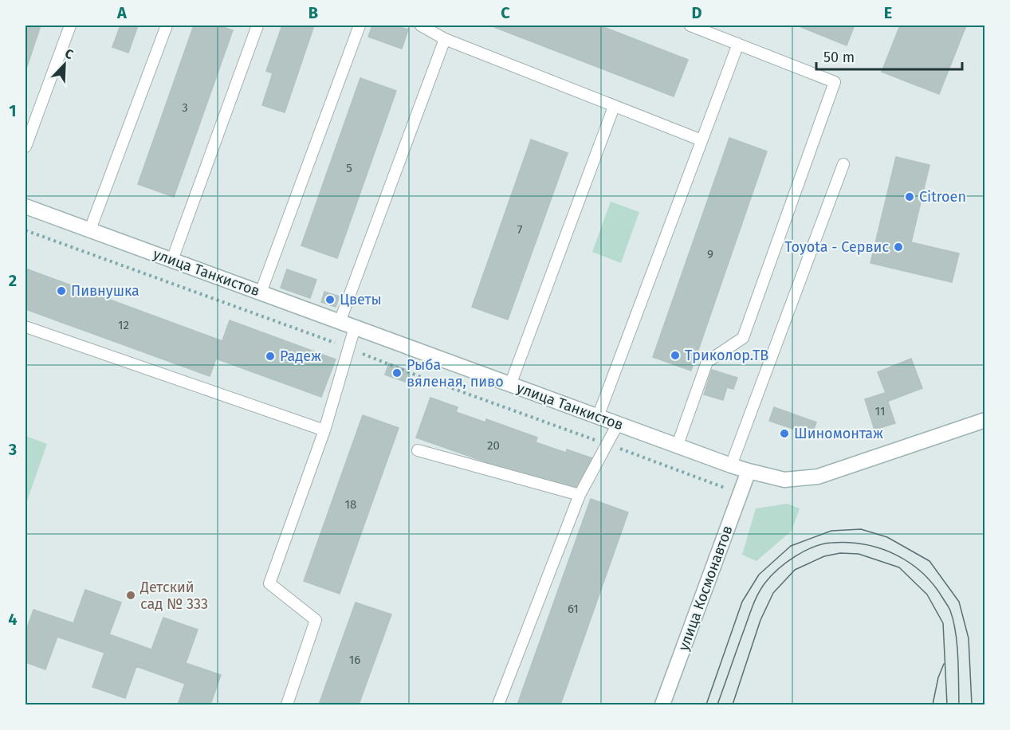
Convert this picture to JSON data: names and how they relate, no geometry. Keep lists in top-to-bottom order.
{
  "streets": {
    "main road": ["улица Танкистов", "улица Космонавтов"]
  },
  "crossings": [
    ["улица Танкистов", "улица Космонавтов"]
  ],
  "places": [
    "Citroen",
    "Toyota - Сервис",
    "Пивнушка",
    "Цветы",
    "Триколор.ТВ",
    "Радеж",
    "Рыба вяленая, пиво",
    "Шиномонтаж",
    "Детский сад № 333"
  ],
  "house_numbers": [
    "3",
    "5",
    "7",
    "9",
    "12",
    "11",
    "20",
    "18",
    "61",
    "16"
  ],
  "scale_bar": "50 m",
  "north": "top right",
  "grid": {
    "columns": [
      "A",
      "B",
      "C",
      "D",
      "E"
    ],
    "rows": [
      "1",
      "2",
      "3",
      "4"
    ]
  }
}
